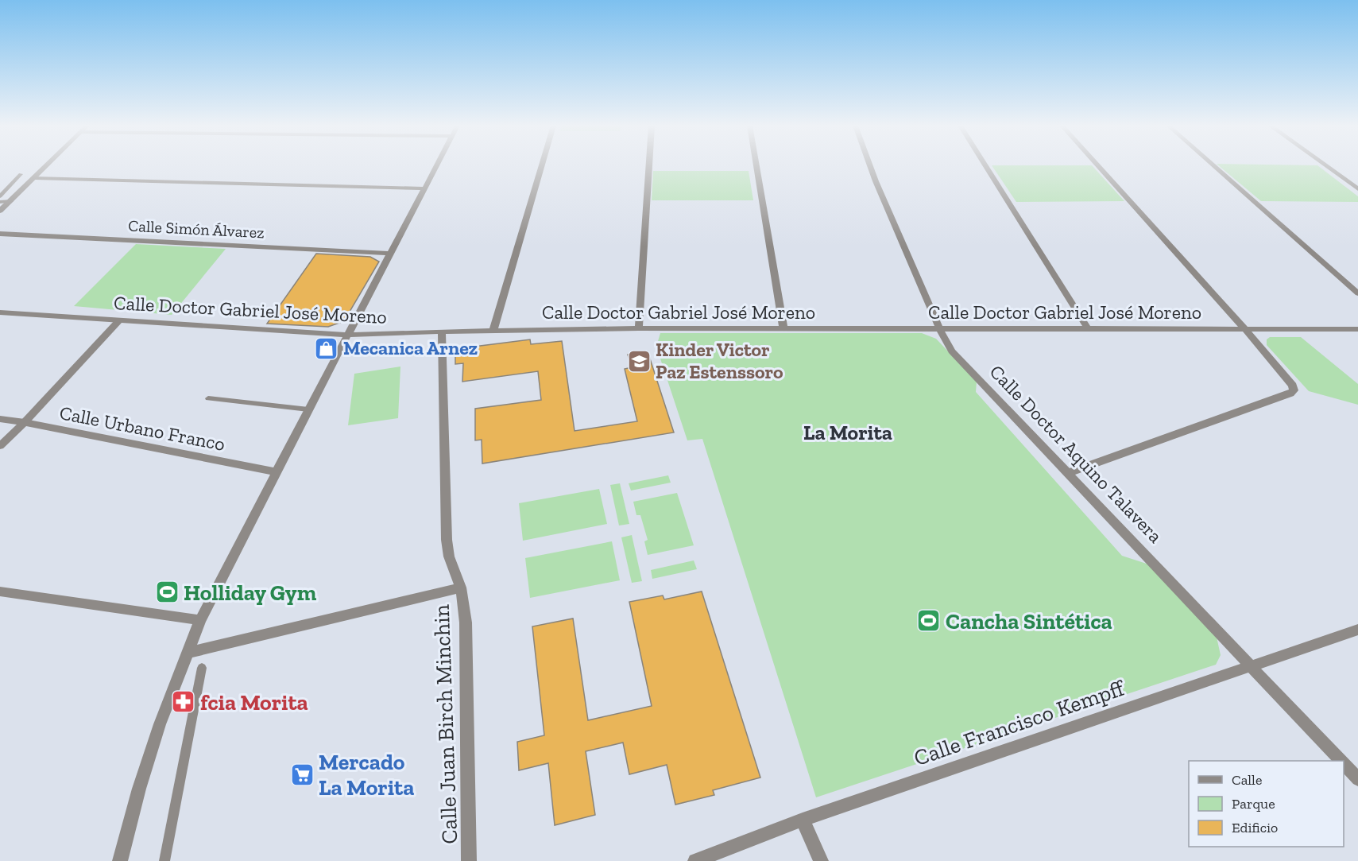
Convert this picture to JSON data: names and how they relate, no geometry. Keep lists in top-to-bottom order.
{
  "streets": {
    "street": [
      "Calle Simón Álvarez",
      "Calle Doctor Gabriel José Moreno",
      "Calle Urbano Franco",
      "Calle Doctor Aquino Talavera",
      "Calle Francisco Kempff",
      "Calle Juan Birch Minchin"
    ]
  },
  "crossings": [
    ["Calle Doctor Gabriel José Moreno", "Calle Doctor Aquino Talavera"],
    ["Calle Doctor Gabriel José Moreno", "Calle Juan Birch Minchin"],
    ["Calle Doctor Aquino Talavera", "Calle Francisco Kempff"]
  ],
  "districts": ["La Morita"],
  "places": {
    "shop": ["Mecanica Arnez"],
    "school or university": ["Kinder Victor Paz Estenssoro"],
    "sports": ["Holliday Gym", "Cancha Sintética"],
    "pharmacy": ["fcia Morita"],
    "supermarket": ["Mercado La Morita"]
  },
  "legend": ["Calle", "Parque", "Edificio"]
}
